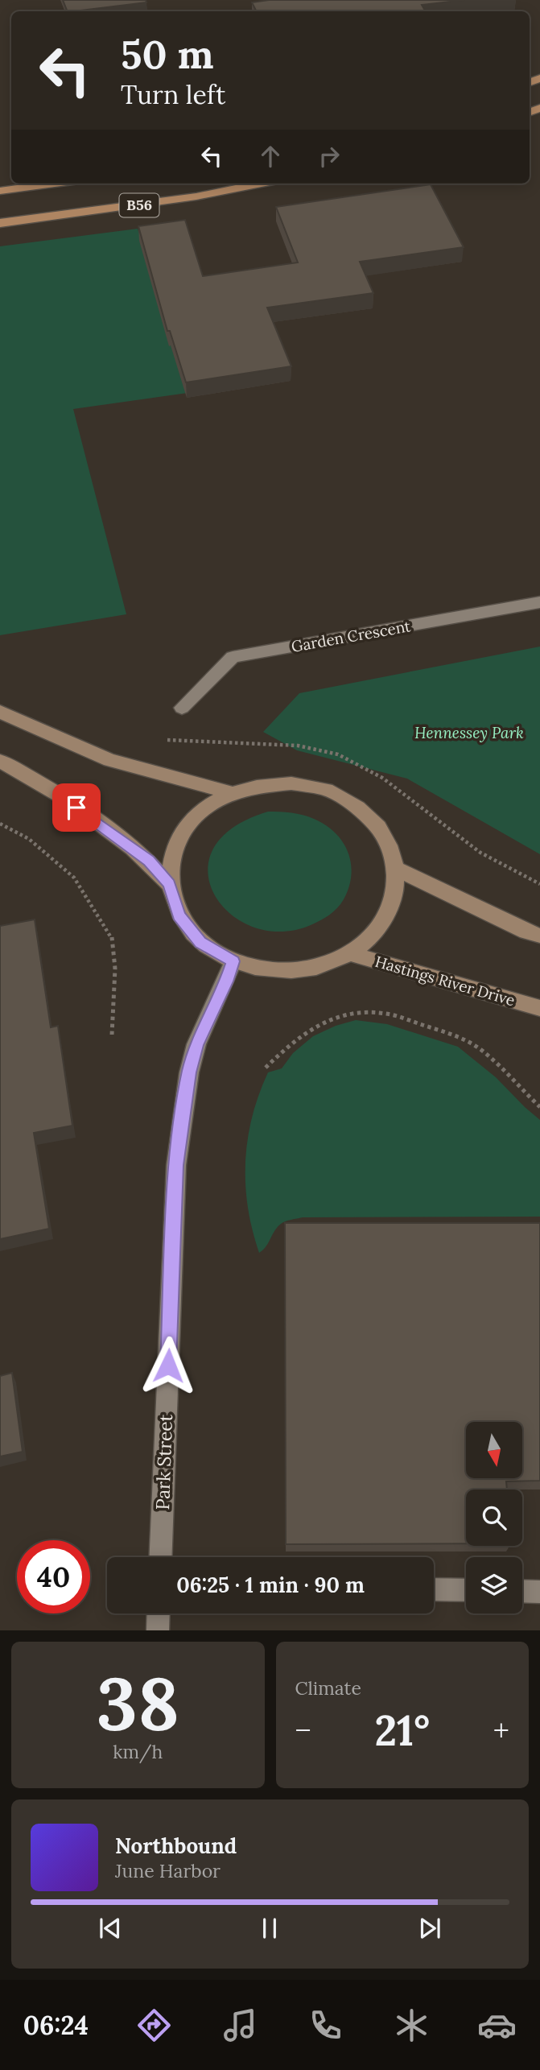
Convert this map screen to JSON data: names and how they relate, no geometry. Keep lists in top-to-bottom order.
{
  "streets": {
    "main road": ["B56", "Hastings River Drive"],
    "street": ["Garden Crescent", "Park Street"]
  },
  "parks": ["Hennessey Park"],
  "north": "bottom",
  "page": {
    "turn": ["50 m", "Turn left"],
    "limit": "40",
    "trip": "06:25 · 1 min · 90 m",
    "tile": [
      ["38", "km/h"],
      "Climate"
    ],
    "heat": ["−", "21°", "+"],
    "song": ["Northbound", "June Harbor"],
    "tabs": "06:24"
  }
}
